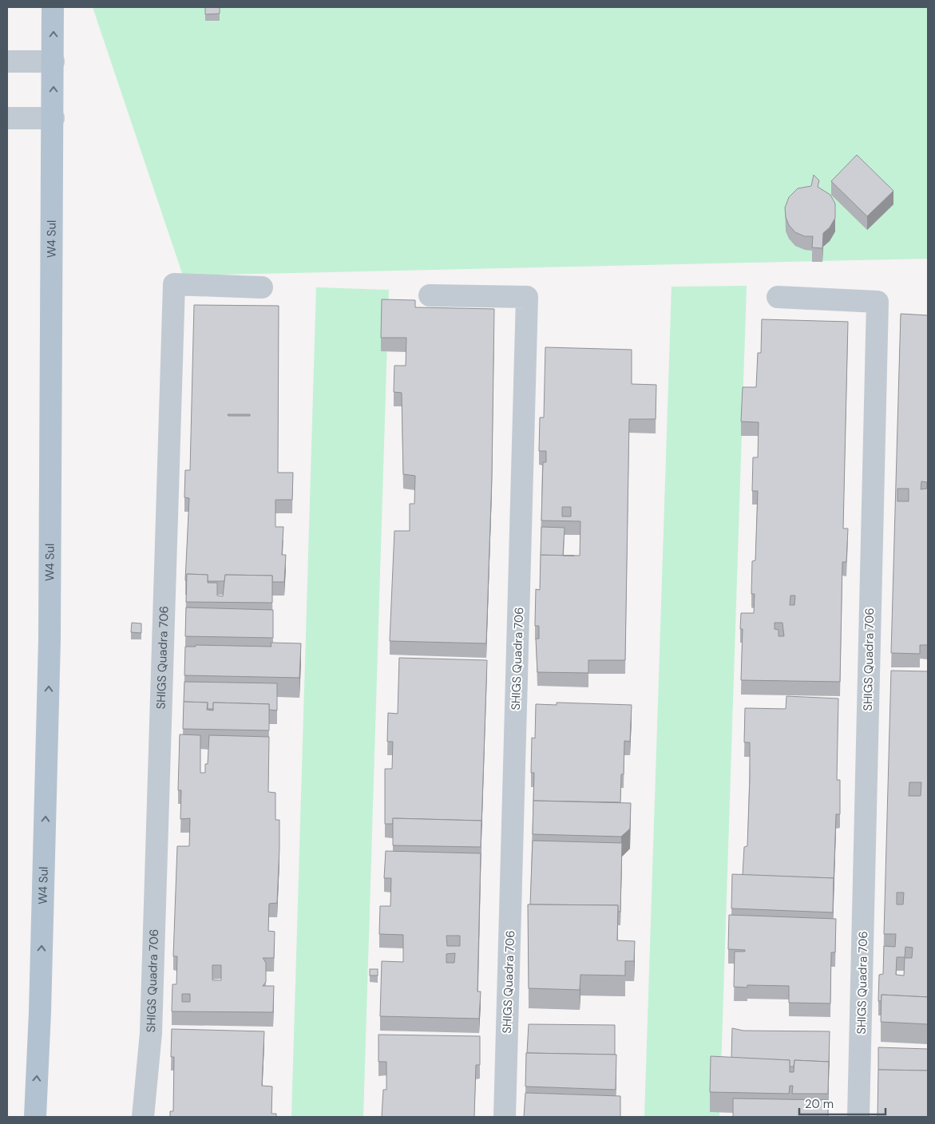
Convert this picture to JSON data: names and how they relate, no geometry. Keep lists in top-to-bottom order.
{
  "streets": {
    "main road": ["W4 Sul"],
    "street": ["SHIGS Quadra 706"]
  },
  "one_way": ["W4 Sul"],
  "scale_bar": "20 m"
}
